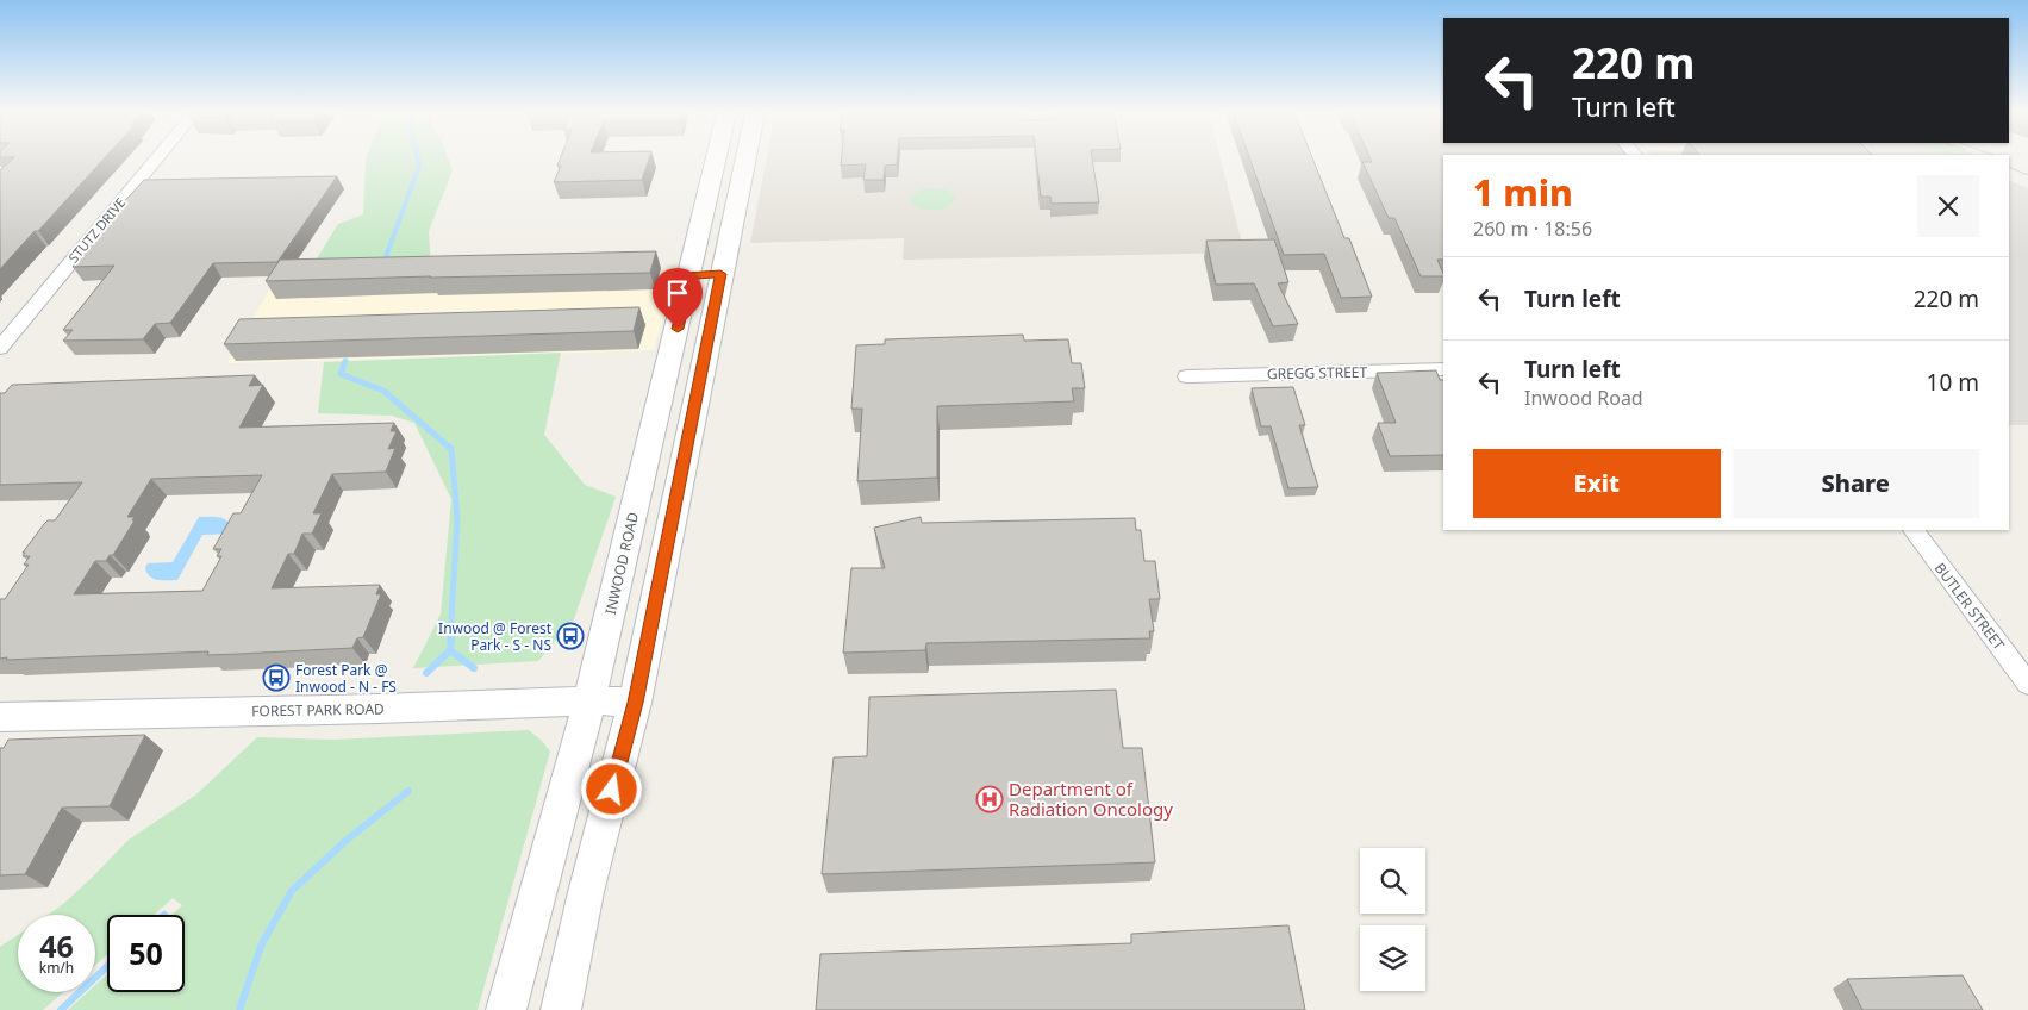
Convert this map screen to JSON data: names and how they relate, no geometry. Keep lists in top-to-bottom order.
{
  "streets": {
    "main road": ["INWOOD ROAD", "FOREST PARK ROAD"],
    "street": ["STUTZ DRIVE", "GREGG STREET", "BUTLER STREET"]
  },
  "crossings": [
    ["INWOOD ROAD", "FOREST PARK ROAD"]
  ],
  "places": {
    "bus stop": ["Inwood @ Forest Park - S - NS", "Forest Park @ Inwood - N - FS"],
    "hospital": ["Department of Radiation Oncology"]
  },
  "page": {
    "turn": ["220 m", "Turn left"],
    "heading": ["1 min", "260 m · 18:56"],
    "list": [
      {
        "name": "Turn left",
        "value": "220 m"
      },
      {
        "name": "Turn left",
        "note": "Inwood Road",
        "value": "10 m"
      }
    ],
    "buttons": ["Exit", "Share"],
    "speed": "46 km/h",
    "limit": "50"
  }
}
